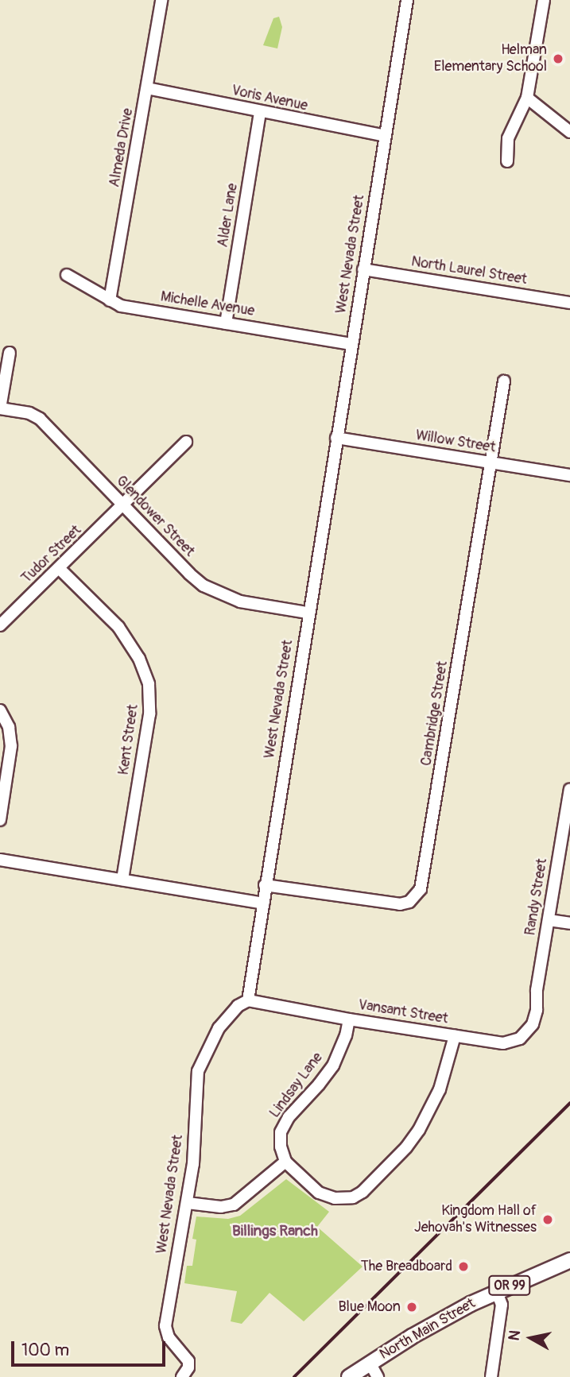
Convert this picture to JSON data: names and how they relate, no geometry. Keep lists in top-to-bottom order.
{
  "streets": {
    "main road": ["OR 99", "North Main Street"],
    "street": [
      "Voris Avenue",
      "Almeda Drive",
      "Alder Lane",
      "West Nevada Street",
      "North Laurel Street",
      "Michelle Avenue",
      "Willow Street",
      "Glendower Street",
      "Tudor Street",
      "Cambridge Street",
      "Kent Street",
      "Randy Street",
      "Vansant Street",
      "Lindsay Lane"
    ]
  },
  "crossings": [
    ["Voris Avenue", "Almeda Drive"],
    ["Voris Avenue", "Alder Lane"],
    ["Voris Avenue", "West Nevada Street"],
    ["Almeda Drive", "Michelle Avenue"],
    ["Alder Lane", "Michelle Avenue"],
    ["West Nevada Street", "North Laurel Street"],
    ["West Nevada Street", "Michelle Avenue"],
    ["West Nevada Street", "Willow Street"],
    ["West Nevada Street", "Glendower Street"],
    ["West Nevada Street", "Cambridge Street"],
    ["West Nevada Street", "Vansant Street"],
    ["Willow Street", "Cambridge Street"],
    ["Glendower Street", "Tudor Street"],
    ["Tudor Street", "Kent Street"],
    ["Randy Street", "Vansant Street"],
    ["Vansant Street", "Lindsay Lane"]
  ],
  "districts": ["Billings Ranch"],
  "places": [
    "Helman Elementary School",
    "Kingdom Hall of Jehovah's Witnesses",
    "The Breadboard",
    "Blue Moon"
  ],
  "scale_bar": "100 m",
  "north": "left"
}
